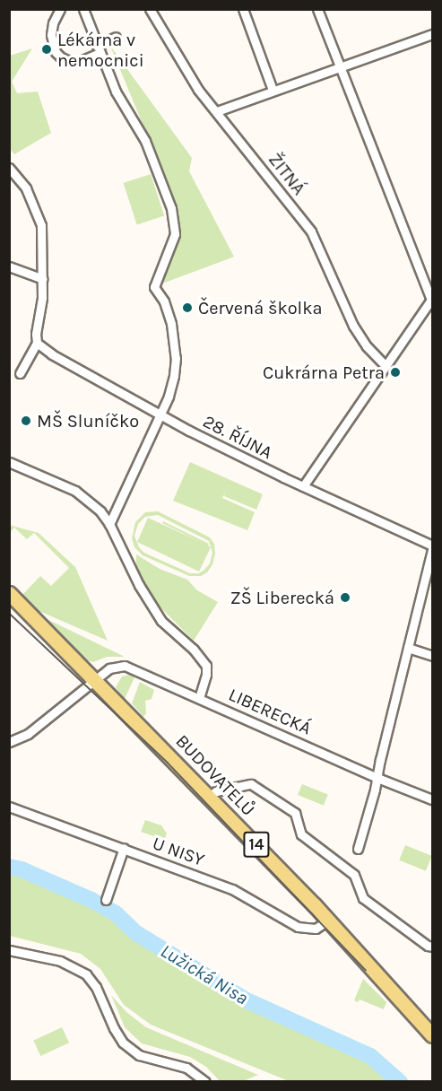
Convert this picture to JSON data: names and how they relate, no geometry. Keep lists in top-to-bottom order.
{
  "streets": {
    "main road": ["BUDOVATELŮ", "14"],
    "street": [
      "ŽITNÁ",
      "28. ŘÍJNA",
      "LIBERECKÁ",
      "U NISY"
    ]
  },
  "crossings": [
    ["LIBERECKÁ", "BUDOVATELŮ"],
    ["BUDOVATELŮ", "U NISY"]
  ],
  "water": ["Lužická Nisa"],
  "places": [
    "Lékárna v nemocnici",
    "Červená školka",
    "Cukrárna Petra",
    "MŠ Sluníčko",
    "ZŠ Liberecká"
  ]
}
